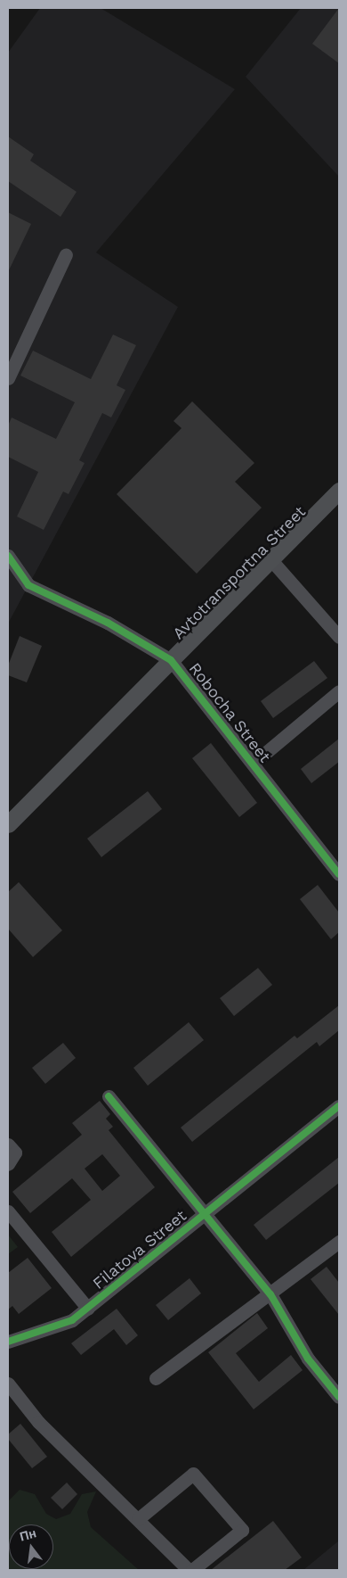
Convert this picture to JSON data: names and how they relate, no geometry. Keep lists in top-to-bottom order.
{
  "streets": {
    "main road": ["Avtotransportna Street"],
    "street": ["Robocha Street", "Filatova Street"]
  },
  "crossings": [
    ["Avtotransportna Street", "Robocha Street"]
  ],
  "north": "top"
}
